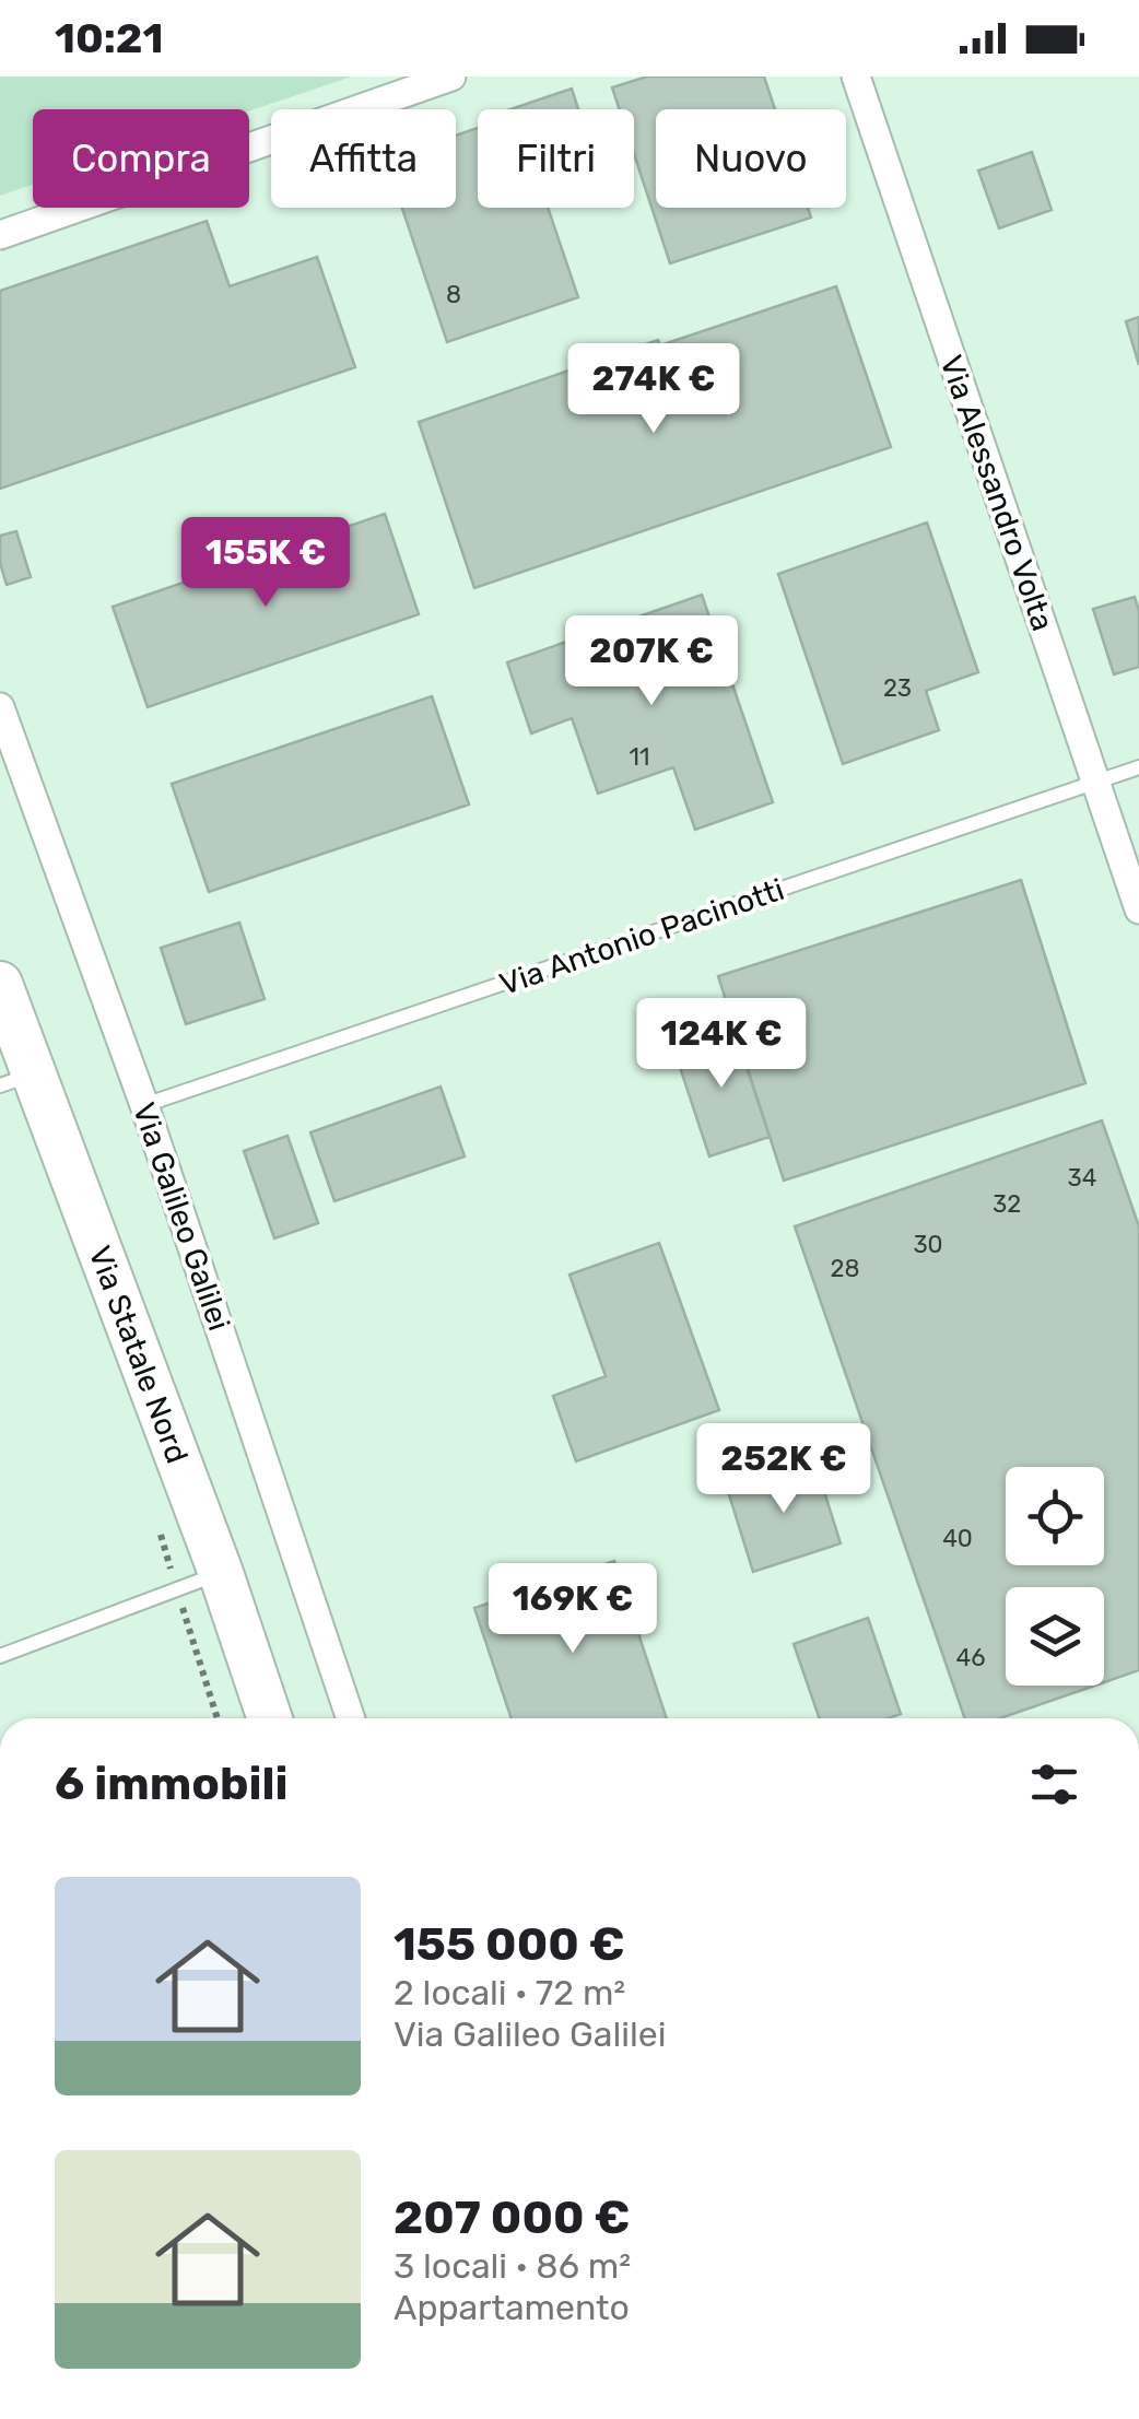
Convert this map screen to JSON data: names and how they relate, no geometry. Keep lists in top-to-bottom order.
{
  "streets": {
    "main road": ["Via Statale Nord"],
    "street": ["Via Alessandro Volta", "Via Galileo Galilei"],
    "lane": ["Via Antonio Pacinotti"]
  },
  "crossings": [
    ["Via Alessandro Volta", "Via Antonio Pacinotti"],
    ["Via Antonio Pacinotti", "Via Galileo Galilei"]
  ],
  "house_numbers": [
    "8",
    "23",
    "11",
    "34",
    "32",
    "30",
    "28",
    "40",
    "46"
  ],
  "page": {
    "status": "10:21",
    "chip": [
      "Compra",
      "Affitta",
      "Filtri",
      "Nuovo"
    ],
    "price": [
      "274K €",
      "155K €",
      "207K €",
      "124K €",
      "252K €",
      "169K €"
    ],
    "heading": "6 immobili",
    "list": [
      {
        "name": "155 000 €",
        "note": "2 locali · 72 m² · Via Galileo Galilei"
      },
      {
        "name": "207 000 €",
        "note": "3 locali · 86 m² · Appartamento"
      }
    ]
  }
}
